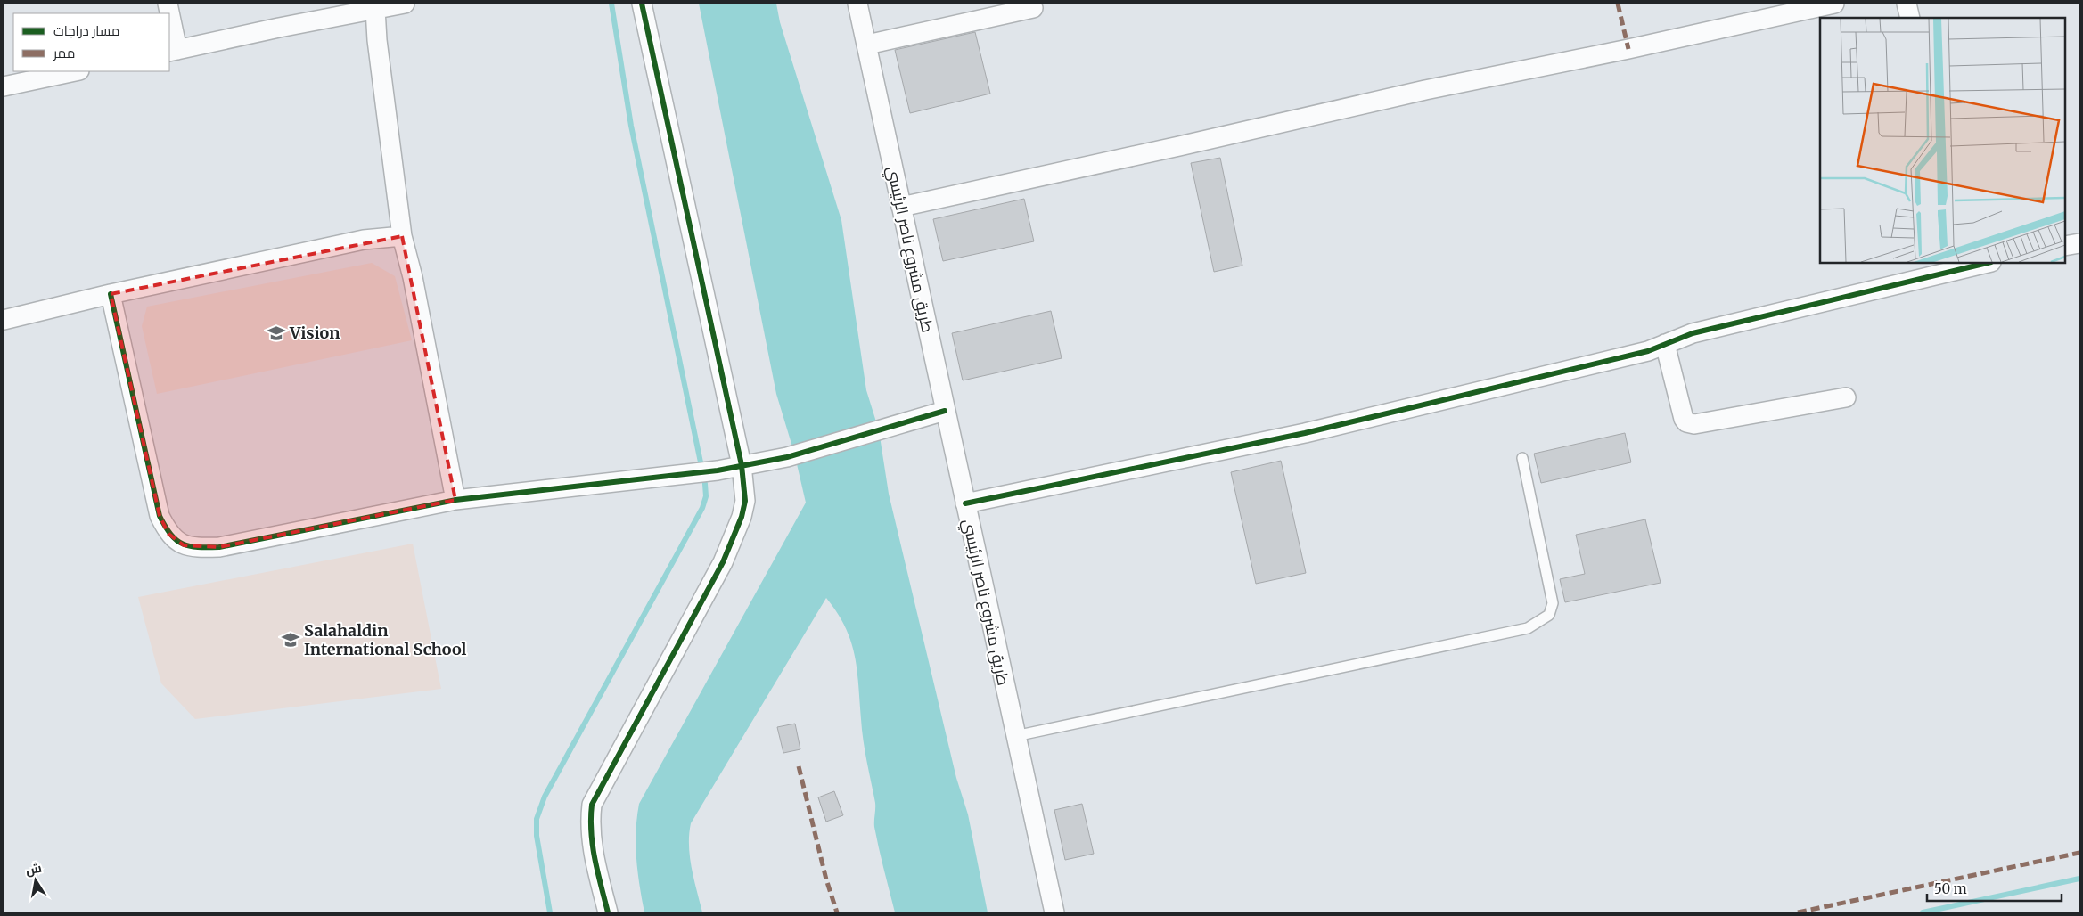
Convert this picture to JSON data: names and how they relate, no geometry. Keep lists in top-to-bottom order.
{
  "streets": {
    "street": ["طريق مشروع ناصر الرئيسي"]
  },
  "places": {
    "school or university": ["Vision", "Salahaldin International School"]
  },
  "legend": ["مسار دراجات", "ممر"],
  "scale_bar": "50 m",
  "north": "top"
}
